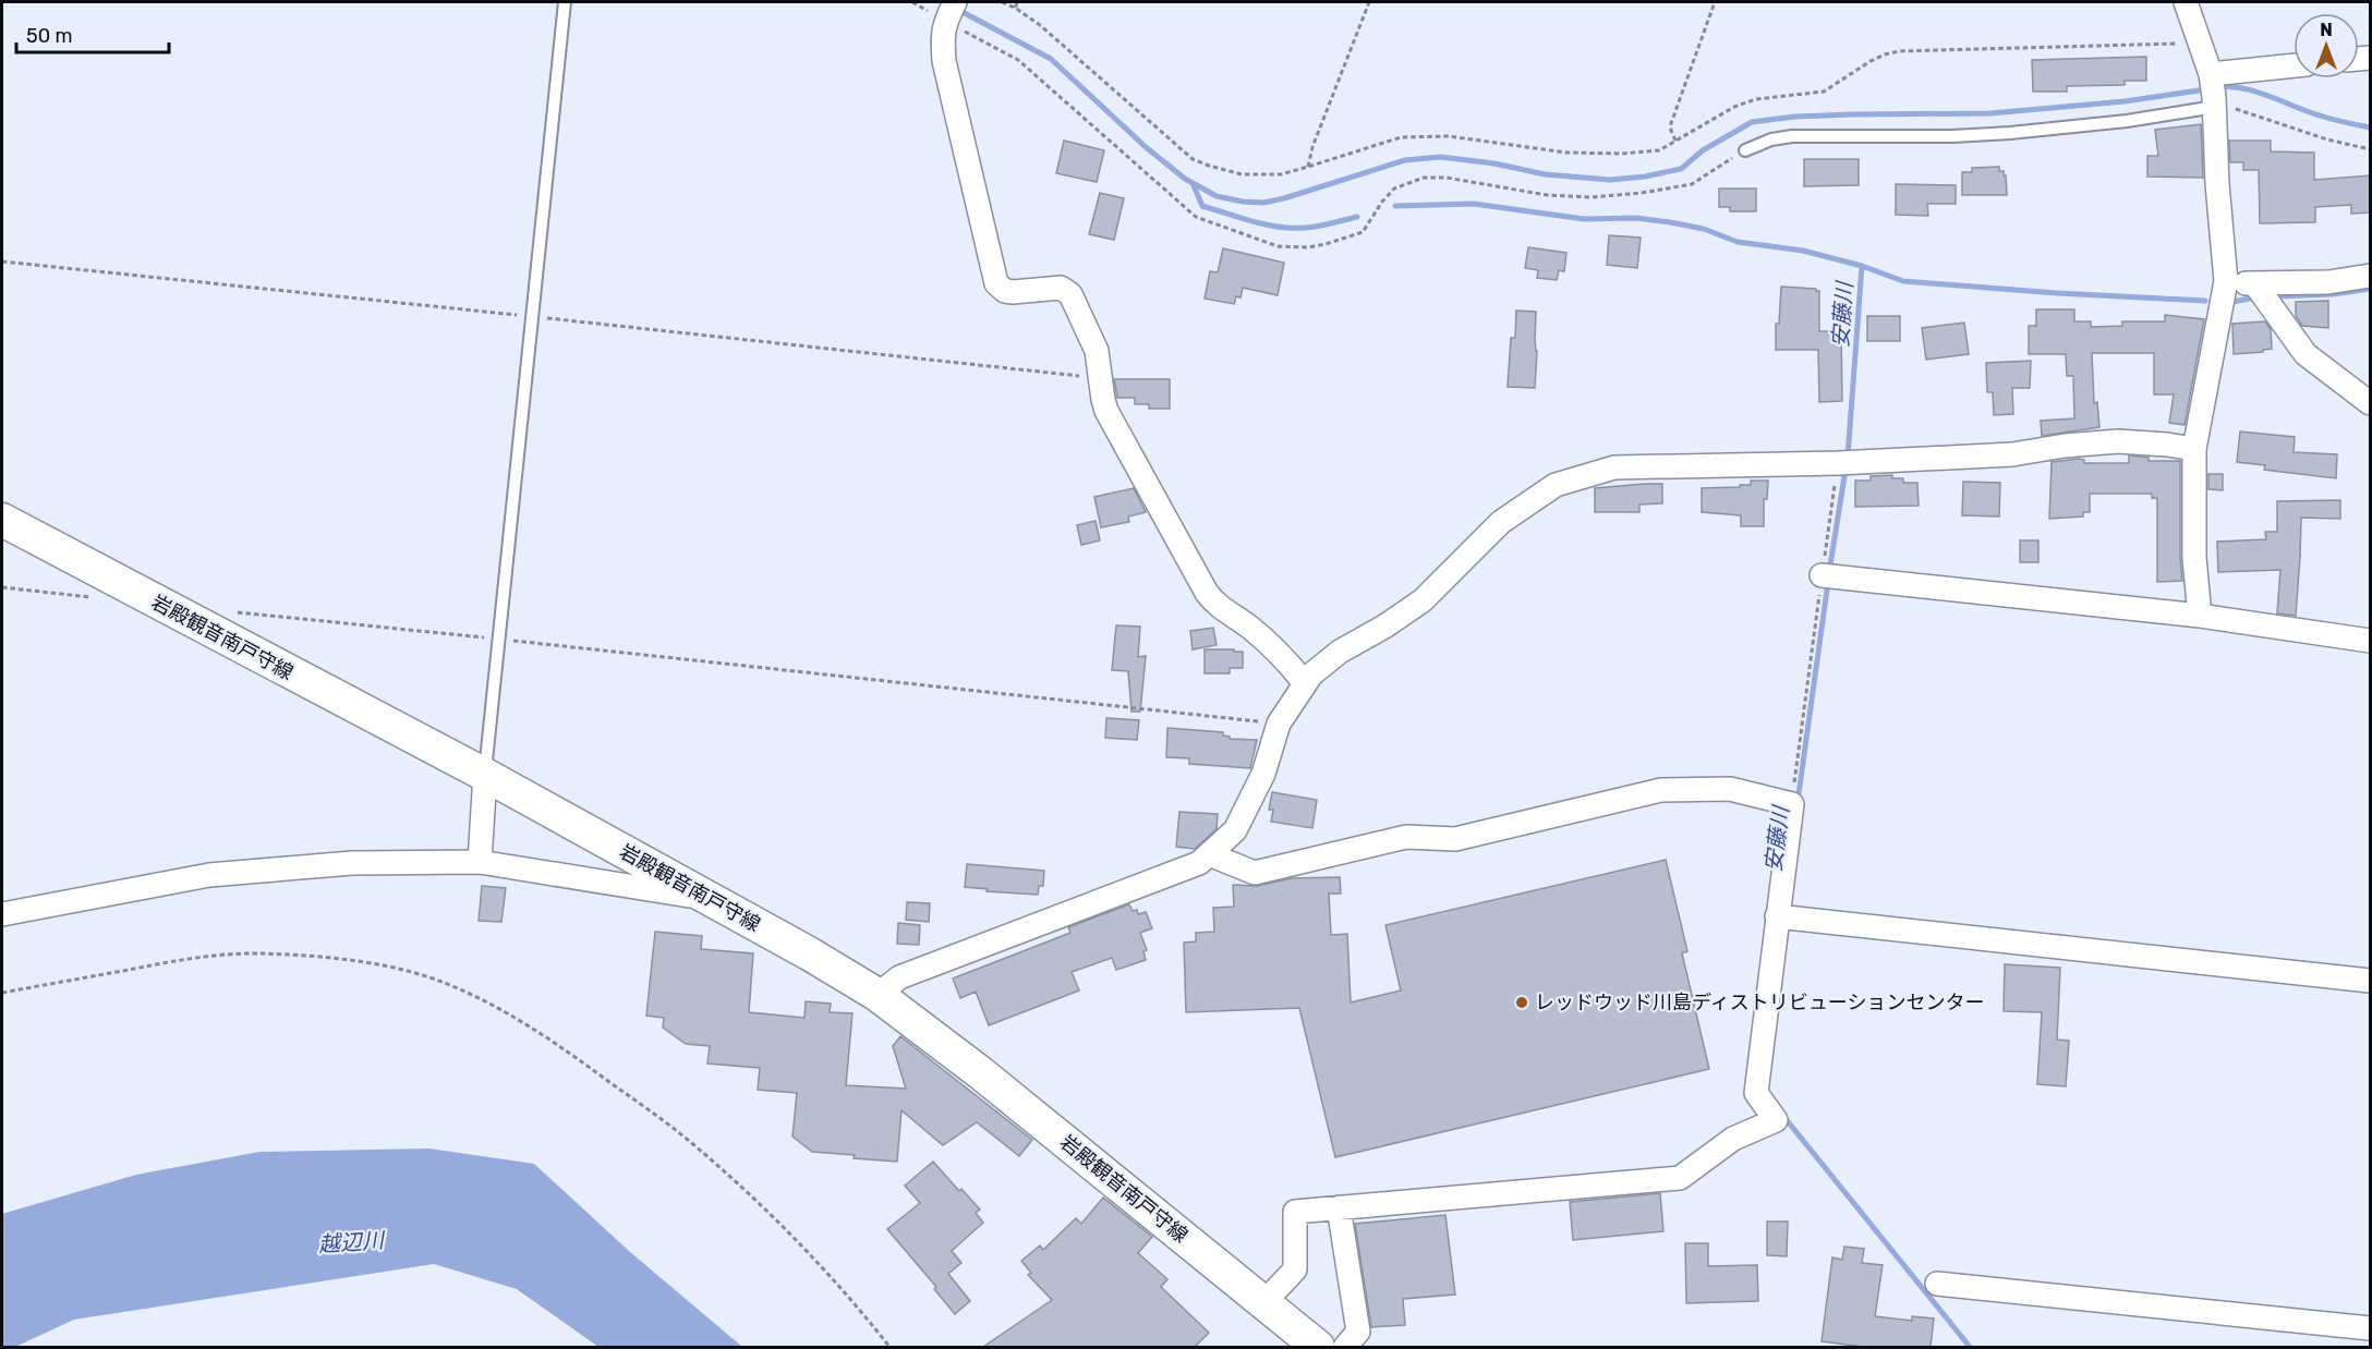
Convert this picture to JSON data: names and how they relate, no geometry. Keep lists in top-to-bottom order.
{
  "streets": {
    "main road": ["岩殿観音南戸守線"]
  },
  "water": ["安藤川", "越辺川"],
  "places": ["レッドウッド川島ディストリビューションセンター"],
  "scale_bar": "50 m",
  "north": "top"
}
